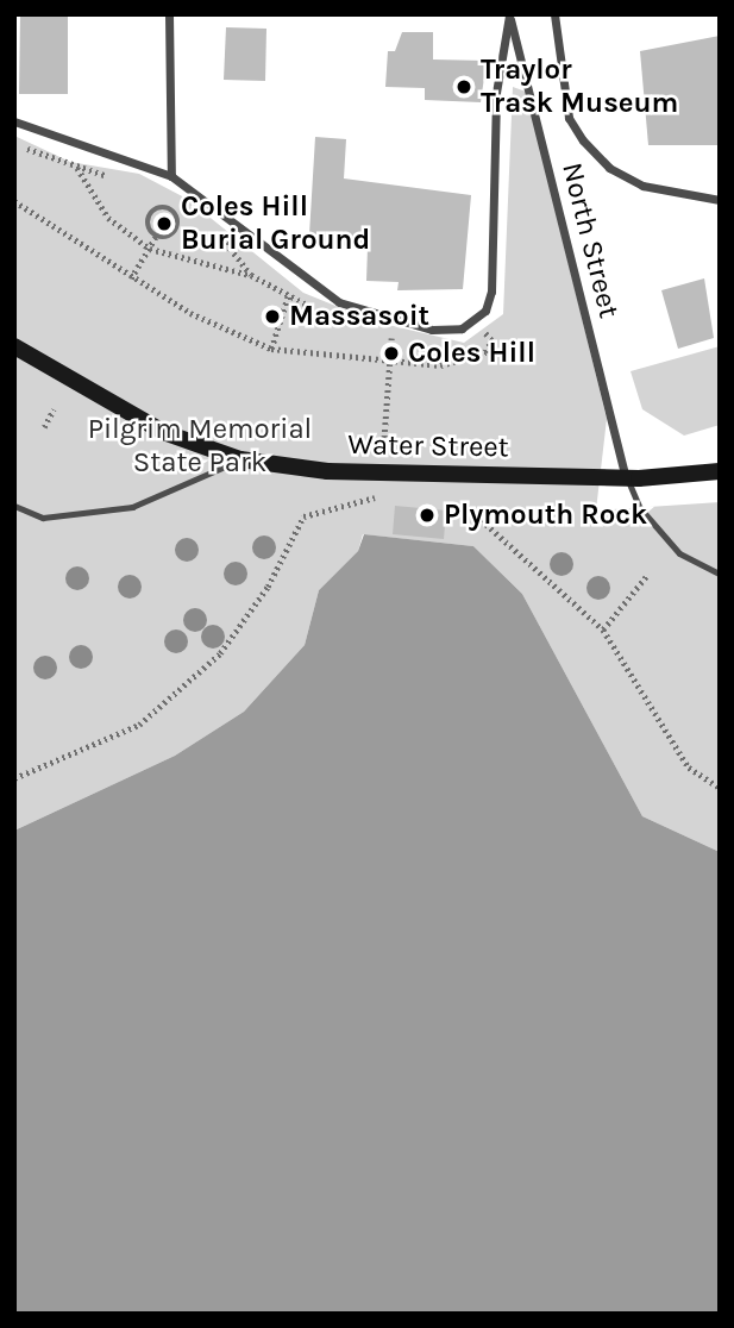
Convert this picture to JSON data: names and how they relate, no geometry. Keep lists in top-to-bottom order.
{
  "streets": {
    "main road": ["Water Street"],
    "street": ["North Street"]
  },
  "crossings": [
    ["North Street", "Water Street"]
  ],
  "parks": ["Pilgrim Memorial State Park"],
  "places": [
    "Traylor Trask Museum",
    "Coles Hill Burial Ground",
    "Massasoit",
    "Coles Hill",
    "Plymouth Rock"
  ]
}
